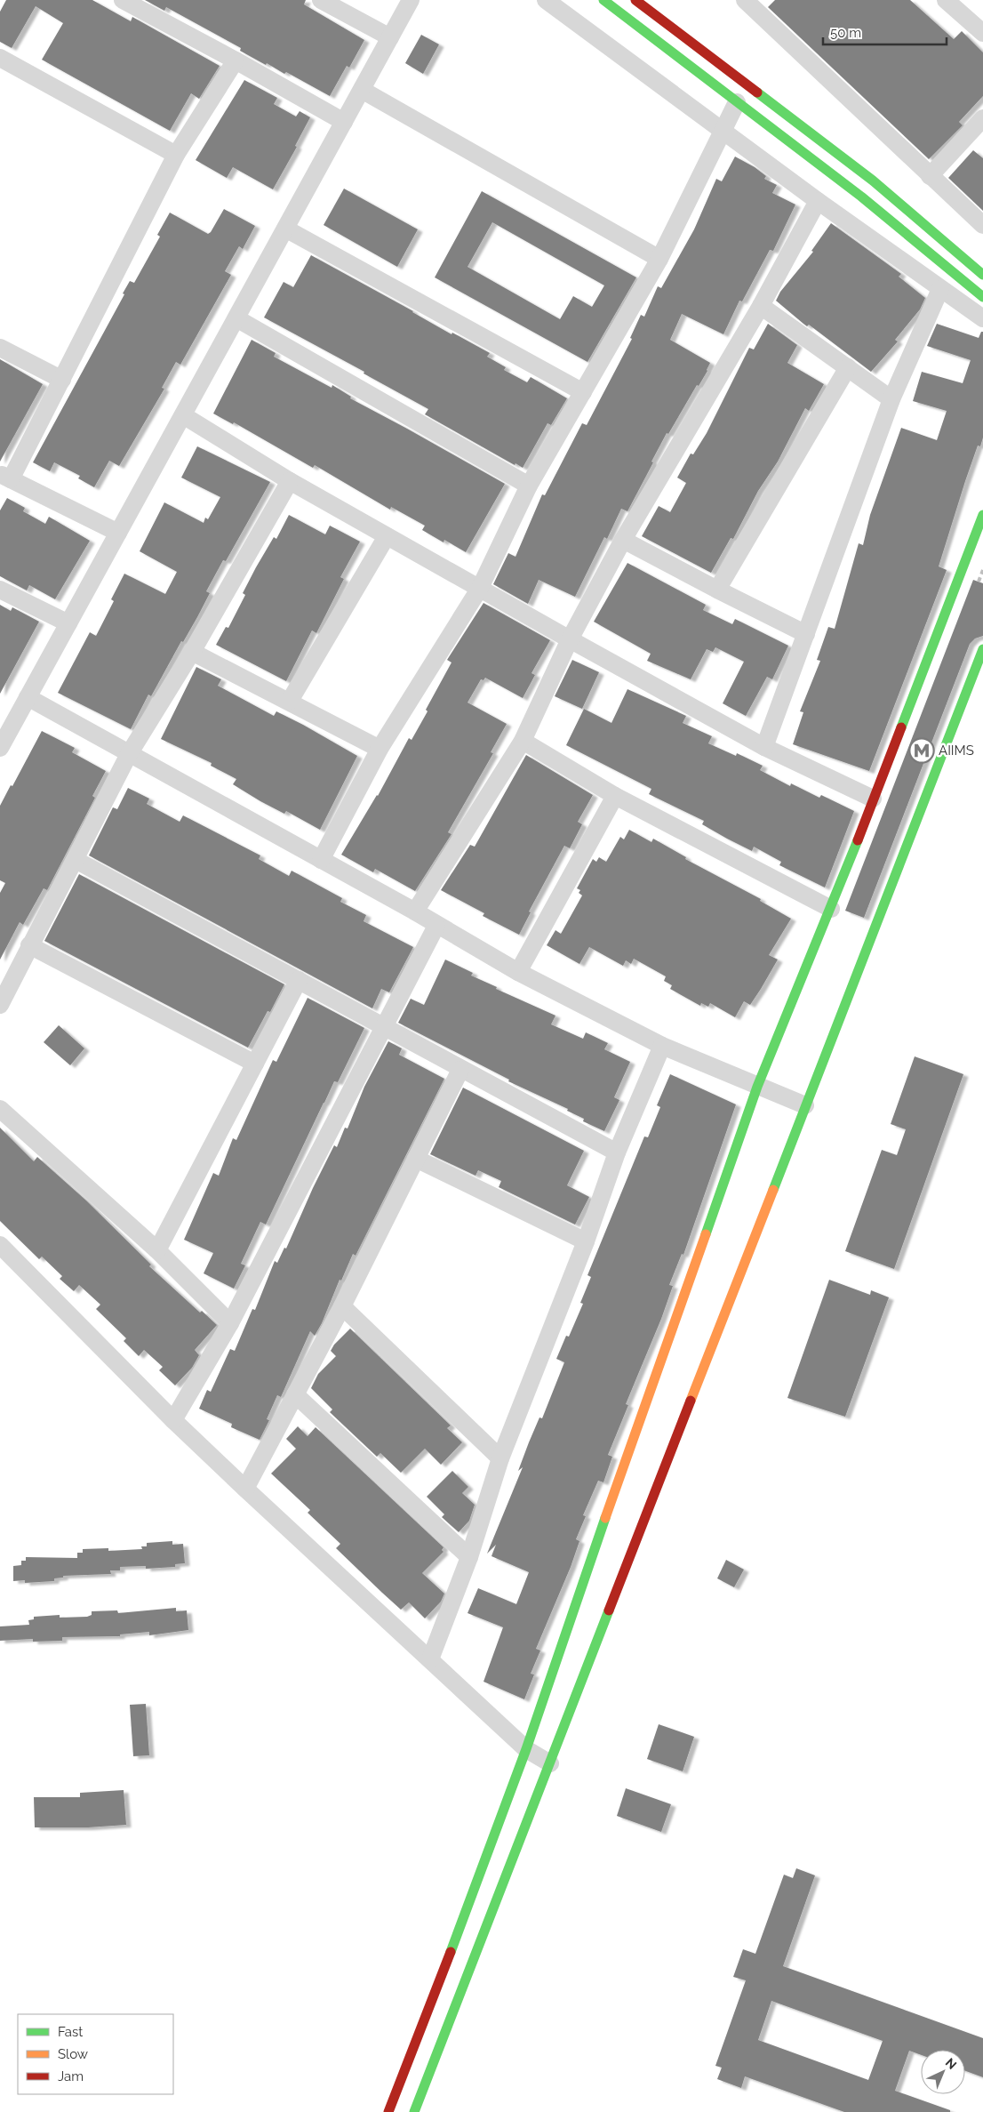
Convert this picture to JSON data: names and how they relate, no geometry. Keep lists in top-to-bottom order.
{
  "places": {
    "metro station": ["AIIMS"]
  },
  "legend": ["Fast", "Slow", "Jam"],
  "scale_bar": "50 m",
  "north": "top right"
}
